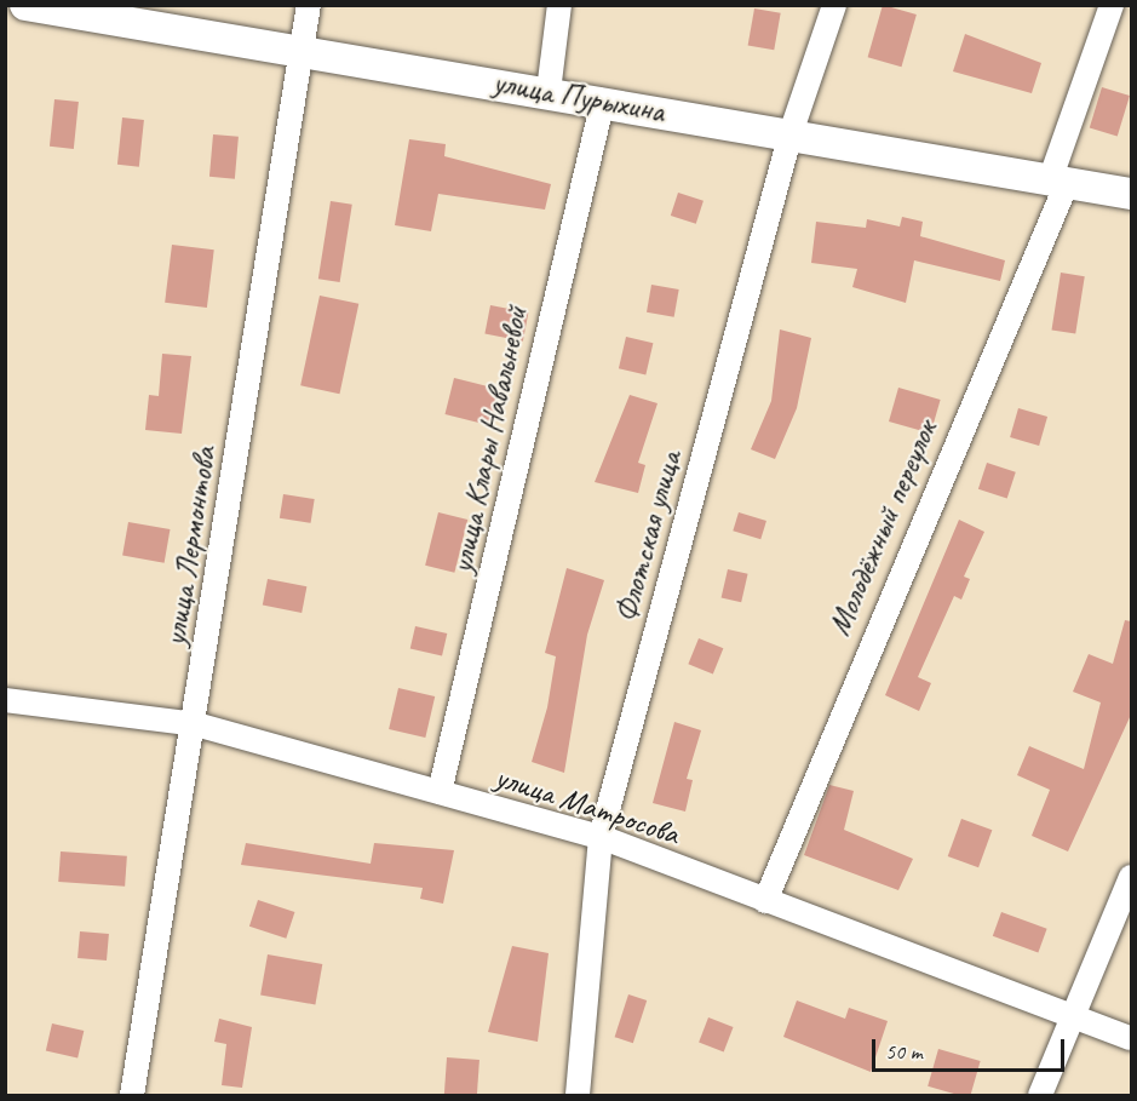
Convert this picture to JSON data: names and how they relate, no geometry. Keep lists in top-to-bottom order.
{
  "streets": {
    "street": [
      "улица Пурыхина",
      "улица Клары Навальневой",
      "Молодёжный переулок",
      "Флотская улица",
      "улица Лермонтова",
      "улица Матросова"
    ]
  },
  "crossings": [
    ["улица Пурыхина", "улица Клары Навальневой"],
    ["улица Пурыхина", "Молодёжный переулок"],
    ["улица Пурыхина", "Флотская улица"],
    ["улица Пурыхина", "улица Лермонтова"],
    ["улица Клары Навальневой", "улица Матросова"],
    ["Молодёжный переулок", "улица Матросова"],
    ["Флотская улица", "улица Матросова"],
    ["улица Лермонтова", "улица Матросова"]
  ],
  "scale_bar": "50 m"
}
